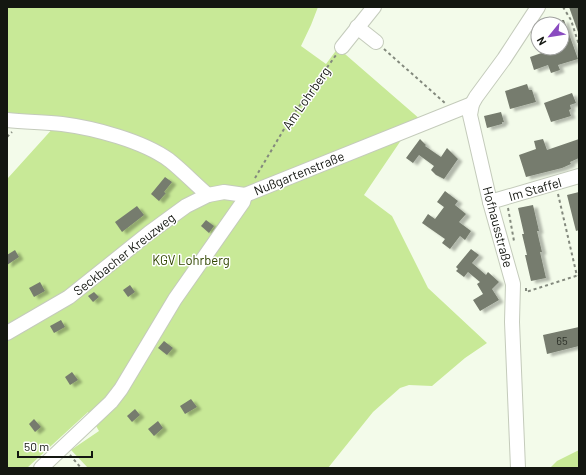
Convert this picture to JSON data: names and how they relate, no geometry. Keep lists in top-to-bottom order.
{
  "streets": {
    "street": [
      "Nußgartenstraße",
      "Im Staffel",
      "Hofhausstraße",
      "Seckbacher Kreuzweg"
    ],
    "path": ["Am Lohrberg"]
  },
  "crossings": [
    ["Am Lohrberg", "Nußgartenstraße"],
    ["Am Lohrberg", "Seckbacher Kreuzweg"],
    ["Nußgartenstraße", "Hofhausstraße"],
    ["Nußgartenstraße", "Seckbacher Kreuzweg"],
    ["Im Staffel", "Hofhausstraße"]
  ],
  "parks": ["KGV Lohrberg"],
  "house_numbers": ["65"],
  "scale_bar": "50 m",
  "north": "bottom left"
}
